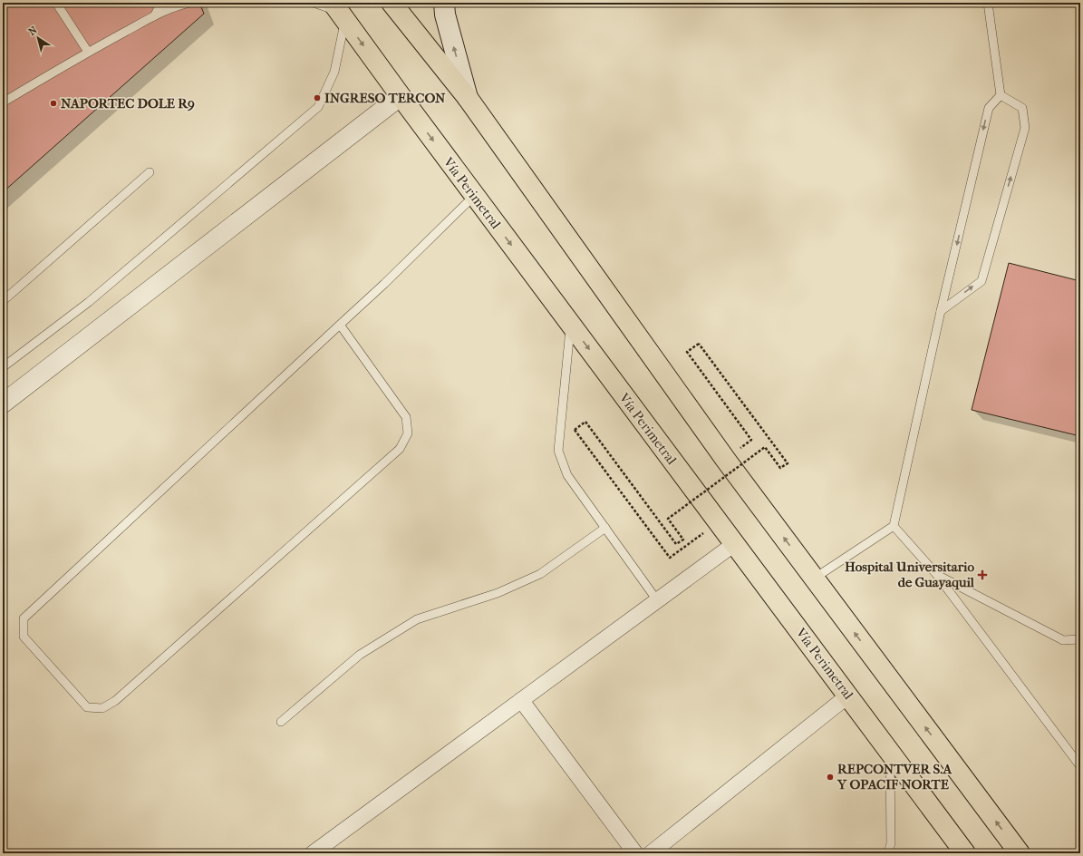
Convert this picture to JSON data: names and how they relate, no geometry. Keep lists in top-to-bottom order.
{
  "streets": {
    "highway": ["Vía Perimetral"]
  },
  "places": {
    "other": ["INGRESO TERCON", "NAPORTEC DOLE R9", "REPCONTVER S.A Y OPACIF NORTE"],
    "health": ["Hospital Universitario de Guayaquil"]
  },
  "north": "top left"
}
